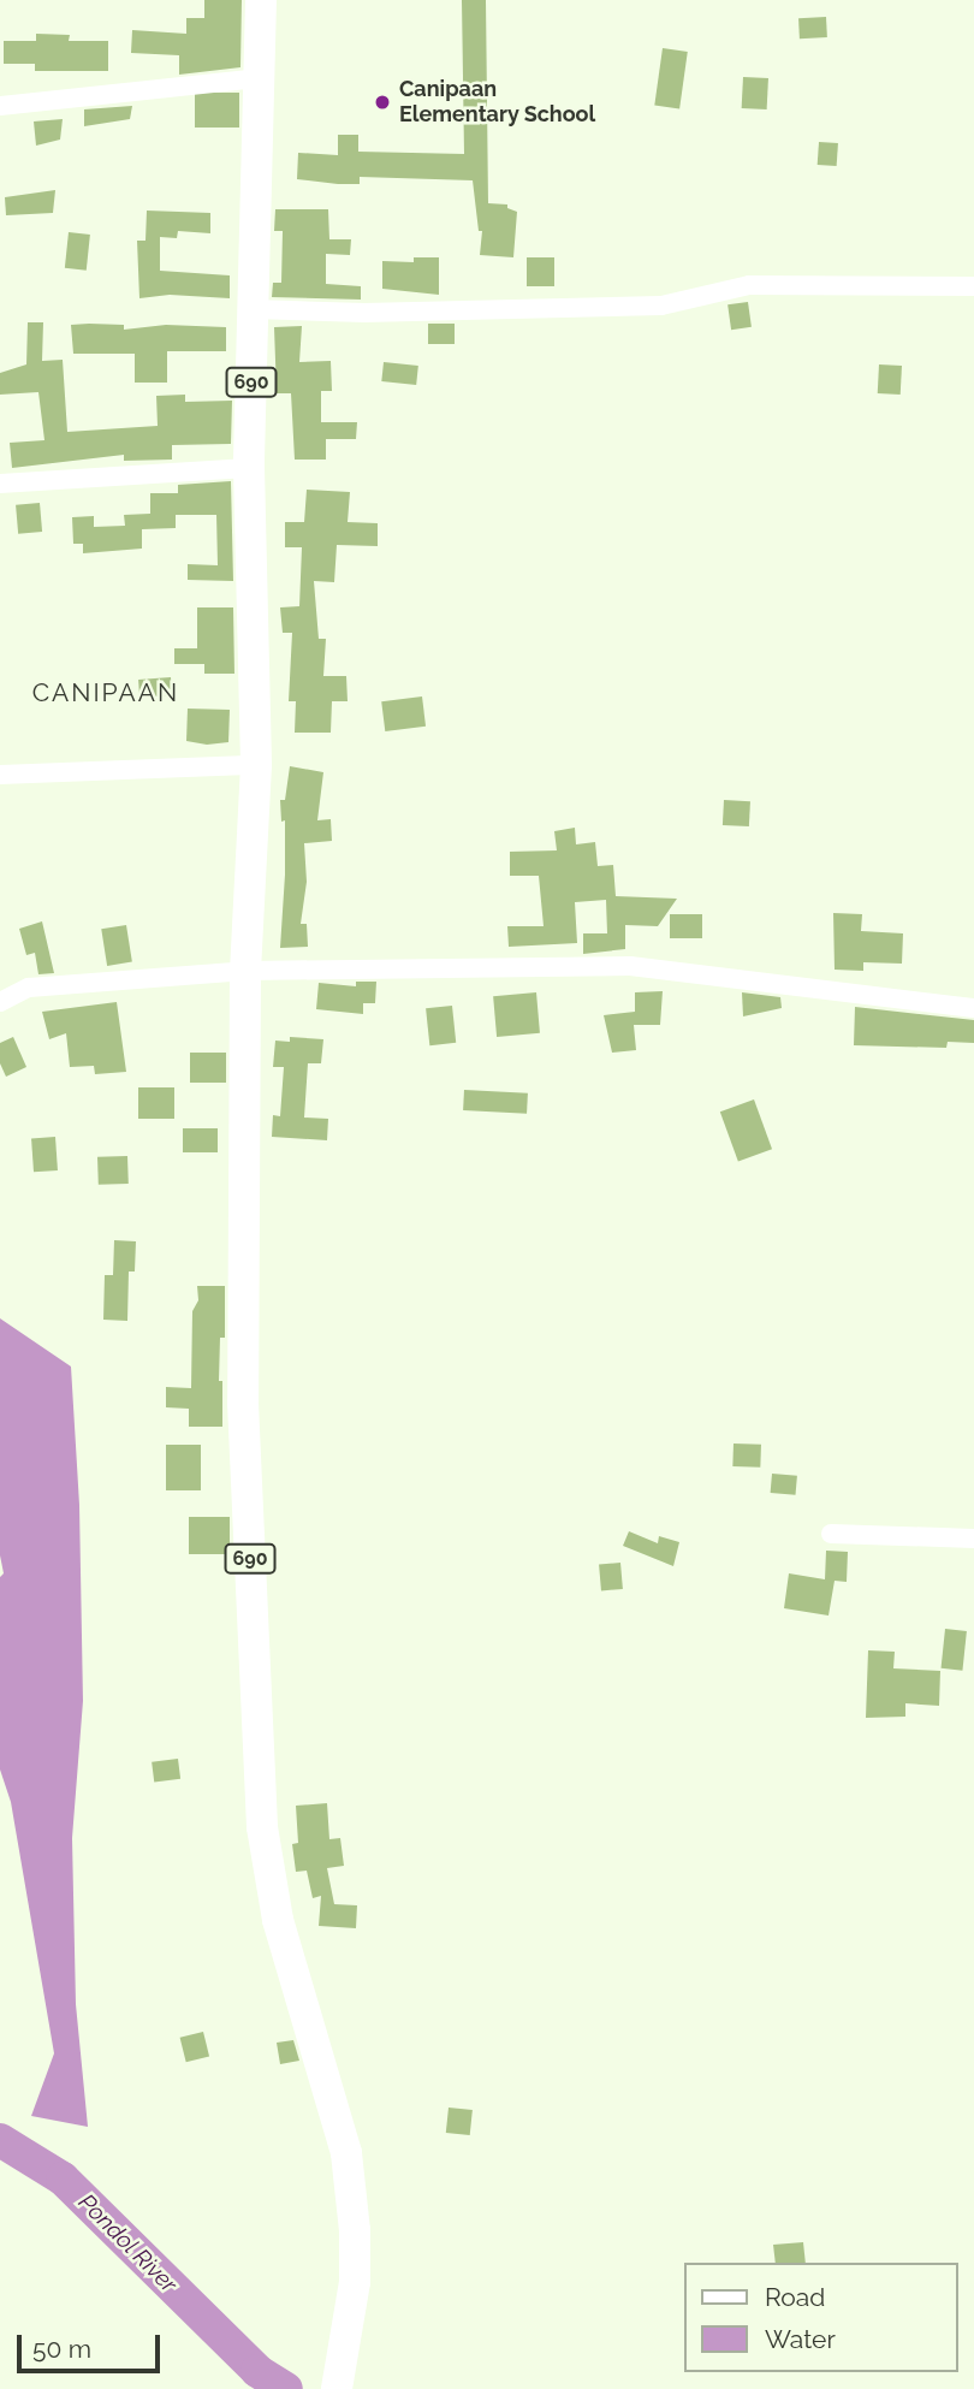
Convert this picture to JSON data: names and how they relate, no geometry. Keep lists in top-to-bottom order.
{
  "streets": {
    "main road": ["690"]
  },
  "districts": ["CANIPAAN"],
  "water": ["Pondol River"],
  "places": ["Canipaan Elementary School"],
  "legend": ["Road", "Water"],
  "scale_bar": "50 m"
}
